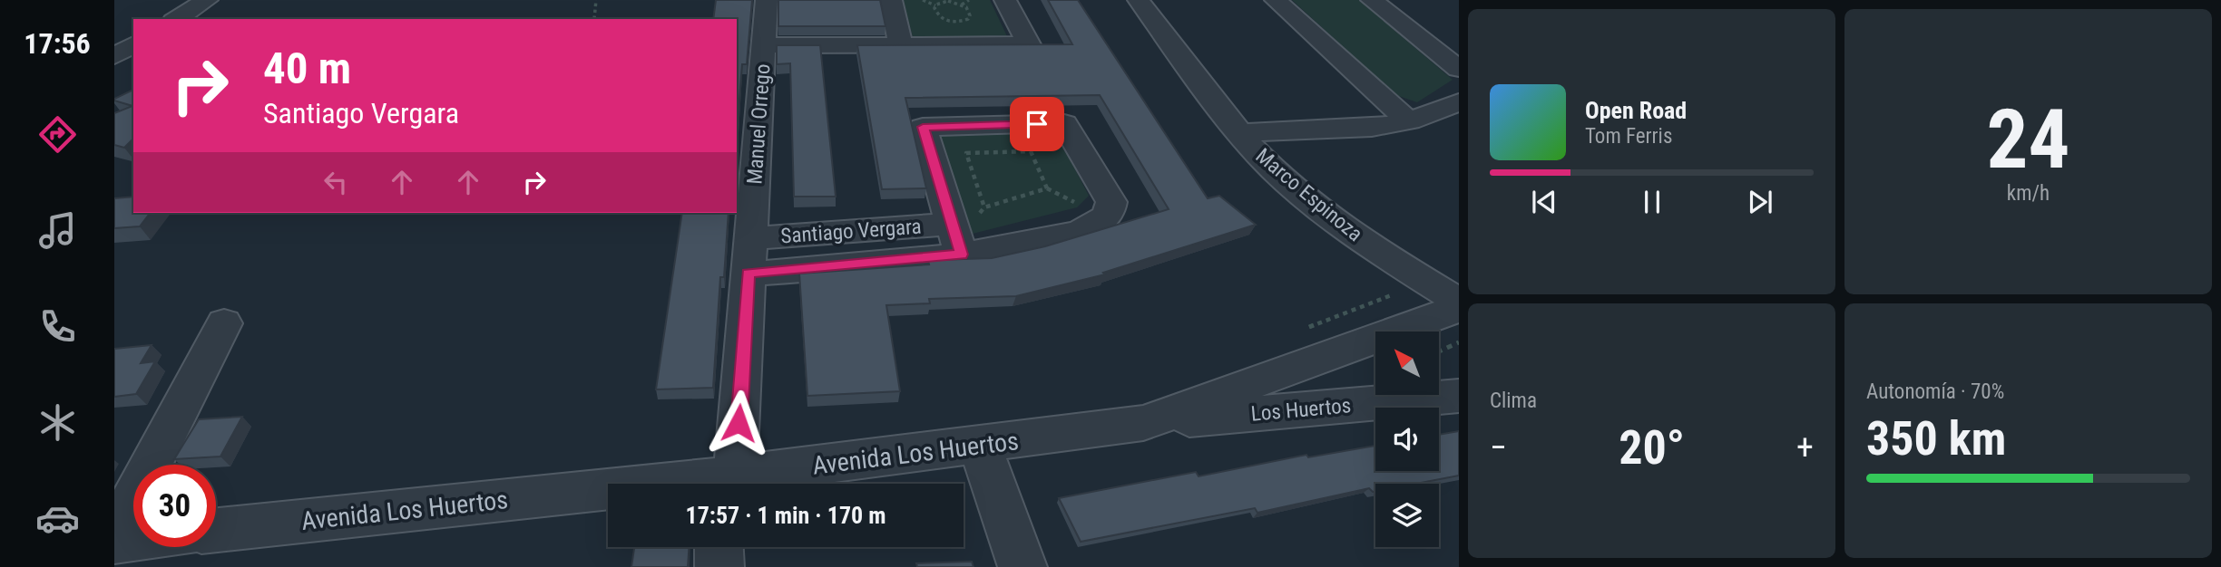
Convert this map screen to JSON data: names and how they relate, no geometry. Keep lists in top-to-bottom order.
{
  "streets": {
    "street": [
      "Manuel Orrego",
      "Marco Espinoza",
      "Santiago Vergara",
      "Los Huertos",
      "Avenida Los Huertos"
    ]
  },
  "crossings": [
    ["Manuel Orrego", "Santiago Vergara"],
    ["Manuel Orrego", "Avenida Los Huertos"],
    ["Los Huertos", "Avenida Los Huertos"]
  ],
  "north": "top left",
  "page": {
    "tabs": "17:56",
    "tile": [
      ["24", "km/h"],
      "Clima",
      ["Autonomía · 70%", "350 km"]
    ],
    "turn": ["40 m", "Santiago Vergara"],
    "song": ["Open Road", "Tom Ferris"],
    "heat": ["−", "20°", "+"],
    "limit": "30",
    "trip": "17:57 · 1 min · 170 m"
  }
}
